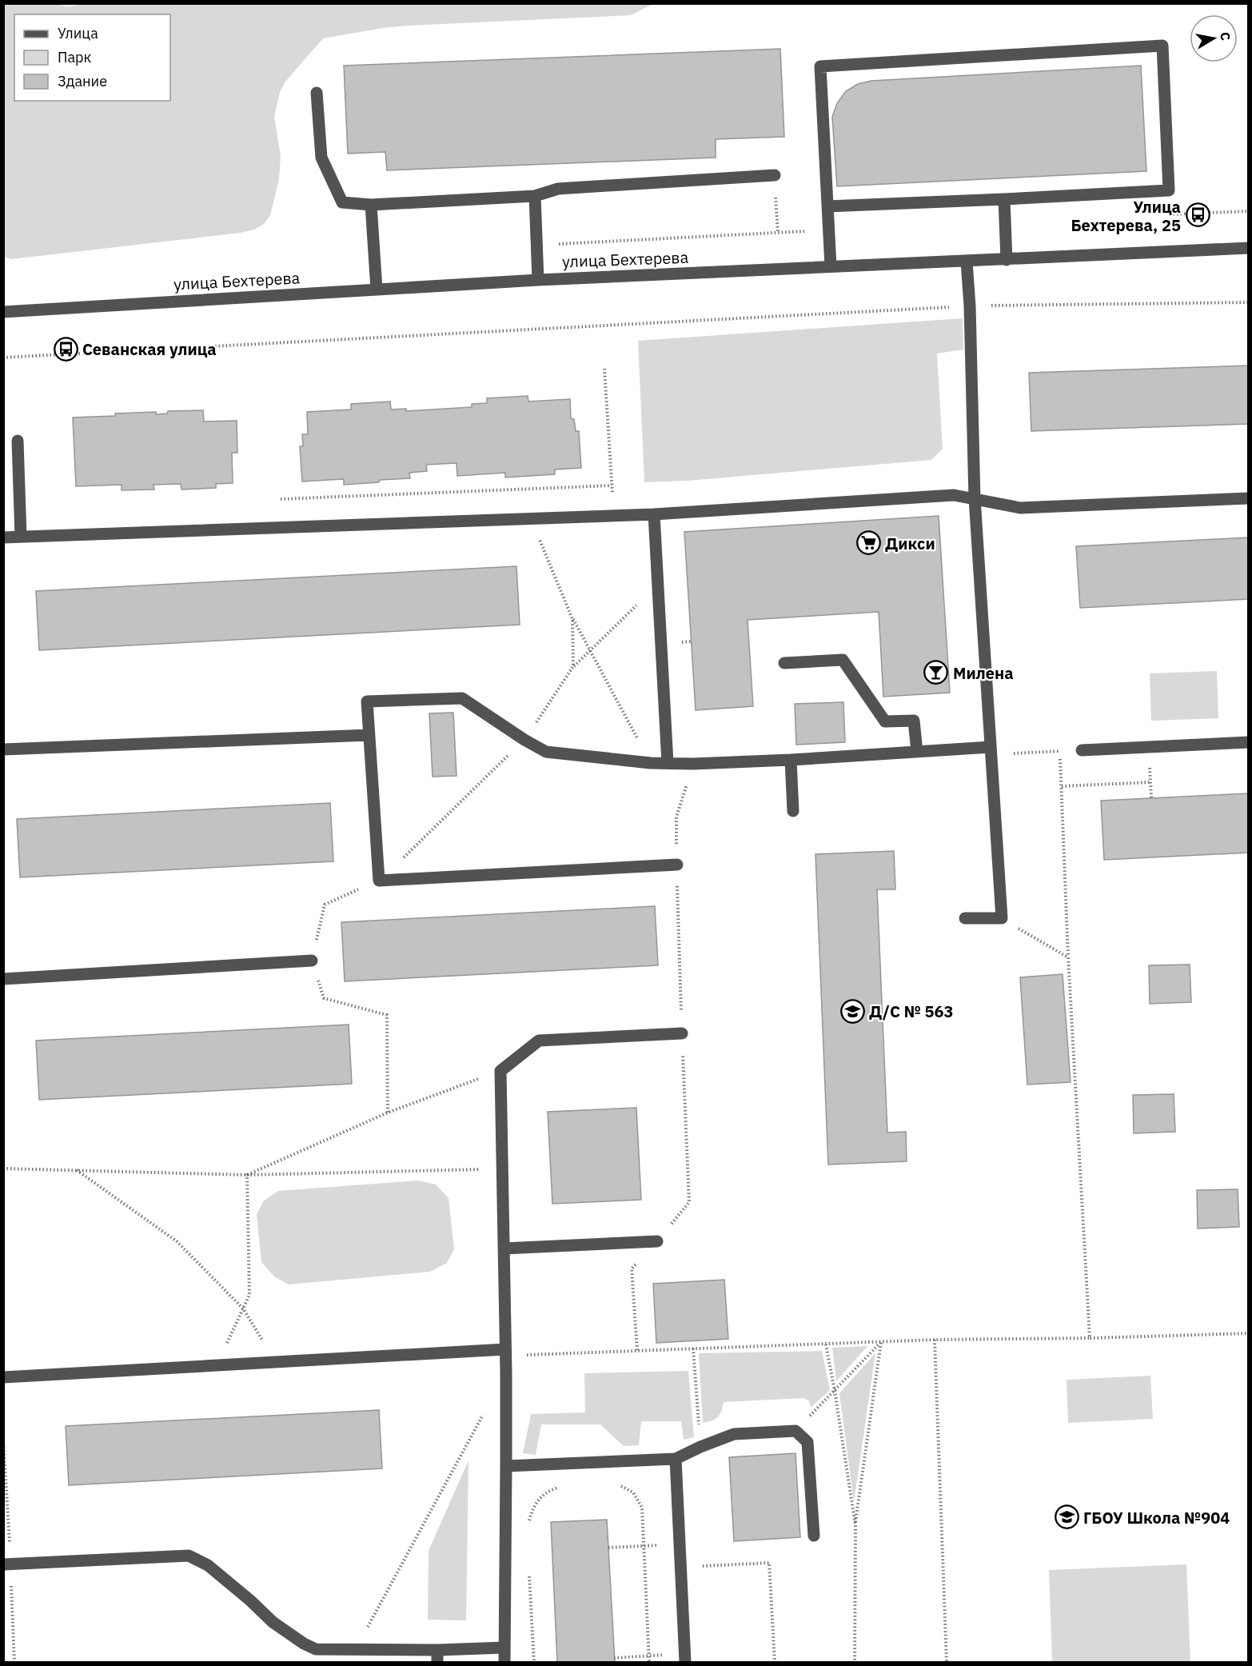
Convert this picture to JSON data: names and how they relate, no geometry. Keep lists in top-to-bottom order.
{
  "streets": {
    "street": ["улица Бехтерева"]
  },
  "places": {
    "bus stop": ["Улица Бехтерева, 25", "Севанская улица"],
    "supermarket": ["Дикси"],
    "bar": ["Милена"],
    "school or university": ["Д/C № 563", "ГБОУ Школа №904"]
  },
  "legend": ["Улица", "Парк", "Здание"],
  "north": "right"
}
